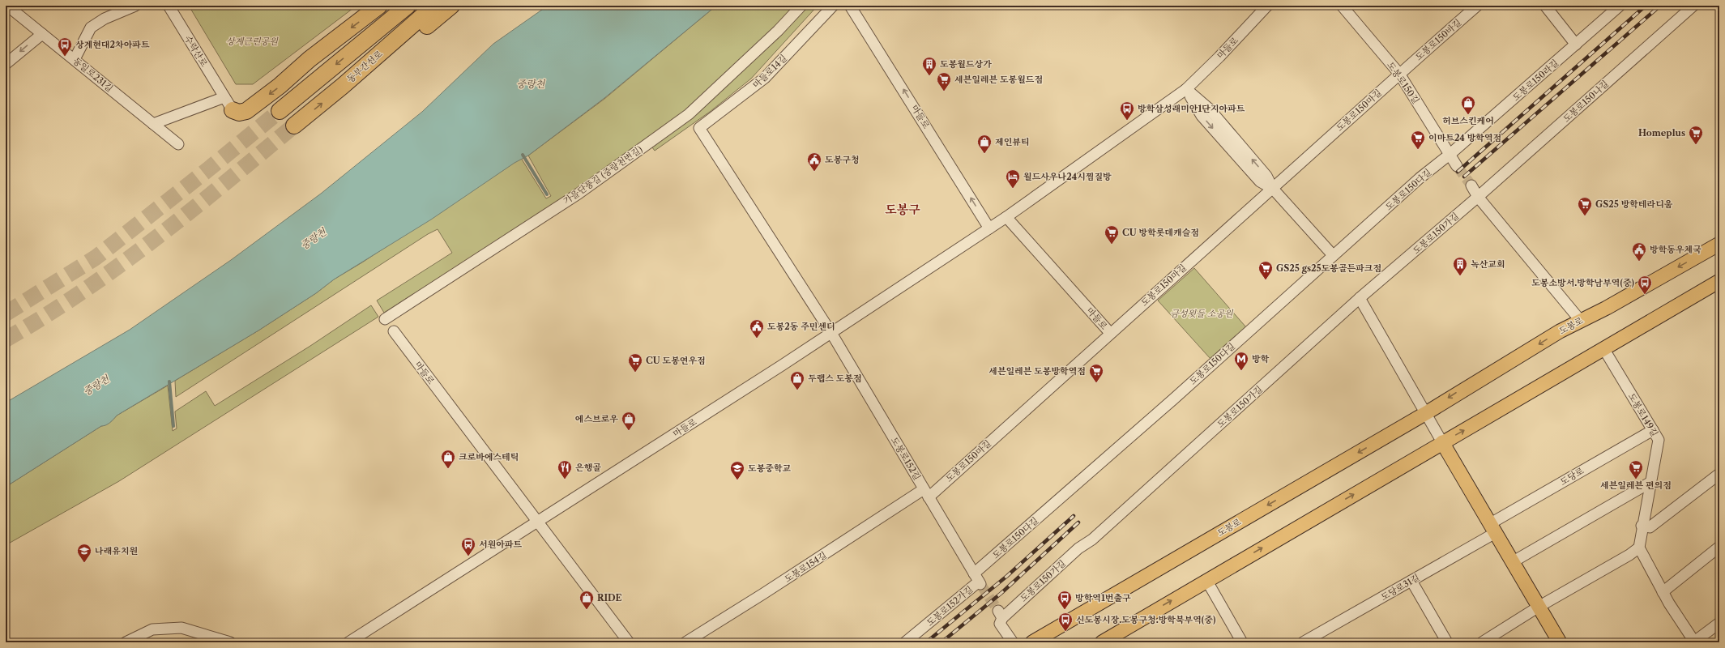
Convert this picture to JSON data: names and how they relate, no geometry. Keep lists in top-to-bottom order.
{
  "streets": {
    "highway": ["동부간선로"],
    "main road": ["도봉로"],
    "street": [
      "도봉로150바길",
      "마들로",
      "수락산로",
      "마들로14길",
      "동일로231길",
      "도봉로150라길",
      "도봉로150길",
      "도봉로150나길",
      "도봉로150마길",
      "가을단풍길 (중랑천변길)",
      "도봉로150다길",
      "도봉로150가길",
      "도봉로149길",
      "도봉로152길",
      "도당로",
      "도봉로154길",
      "도당로31길",
      "도봉로152가길"
    ]
  },
  "crossings": [
    ["도봉로150바길", "도봉로150길"],
    ["도봉로150바길", "도봉로150마길"],
    ["마들로", "마들로14길"],
    ["마들로", "도봉로150마길"],
    ["마들로", "도봉로152길"],
    ["마들로14길", "도봉로152길"],
    ["도봉로150라길", "도봉로150길"],
    ["도봉로150라길", "도봉로150다길"],
    ["도봉로150길", "도봉로150마길"],
    ["도봉로150길", "도봉로150다길"],
    ["도봉로150나길", "도봉로150가길"],
    ["도봉로150마길", "도봉로152길"],
    ["도봉로150마길", "도봉로154길"],
    ["도봉로150다길", "도봉로152길"],
    ["도봉로150다길", "도봉로152가길"],
    ["도봉로149길", "도당로"],
    ["도봉로152길", "도봉로154길"],
    ["도봉로152길", "도봉로152가길"],
    ["도당로", "도당로31길"]
  ],
  "districts": ["도봉구"],
  "water": ["중랑천"],
  "parks": ["상계근린공원", "금성윗들 소공원"],
  "places": {
    "bus stop": [
      "상계현대2차아파트",
      "방학삼성래미안1단지아파트",
      "도봉소방서.방학남부역(중)",
      "서원아파트",
      "방학역1번출구",
      "신도봉시장.도봉구청.방학북부역(중)"
    ],
    "building": ["도봉월드상가", "녹산교회"],
    "supermarket": [
      "세븐일레븐 도봉월드점",
      "Homeplus",
      "이마트24 방학역점",
      "GS25 방학테라디움",
      "CU 방학롯데캐슬점",
      "GS25 gs25도봉골든파크점",
      "CU 도봉연우점",
      "세븐일레븐 도봉방학역점",
      "세븐일레븐 편의점"
    ],
    "shop": [
      "허브스킨케어",
      "제인뷰티",
      "두랩스 도봉점",
      "에스브로우",
      "크로바에스테틱",
      "RIDE"
    ],
    "public building": ["도봉구청", "방학동우체국", "도봉2동 주민센터"],
    "hotel": ["월드사우나24시찜질방"],
    "metro station": ["방학"],
    "restaurant": ["은행골"],
    "school or university": ["도봉중학교", "나래유치원"]
  }
}
